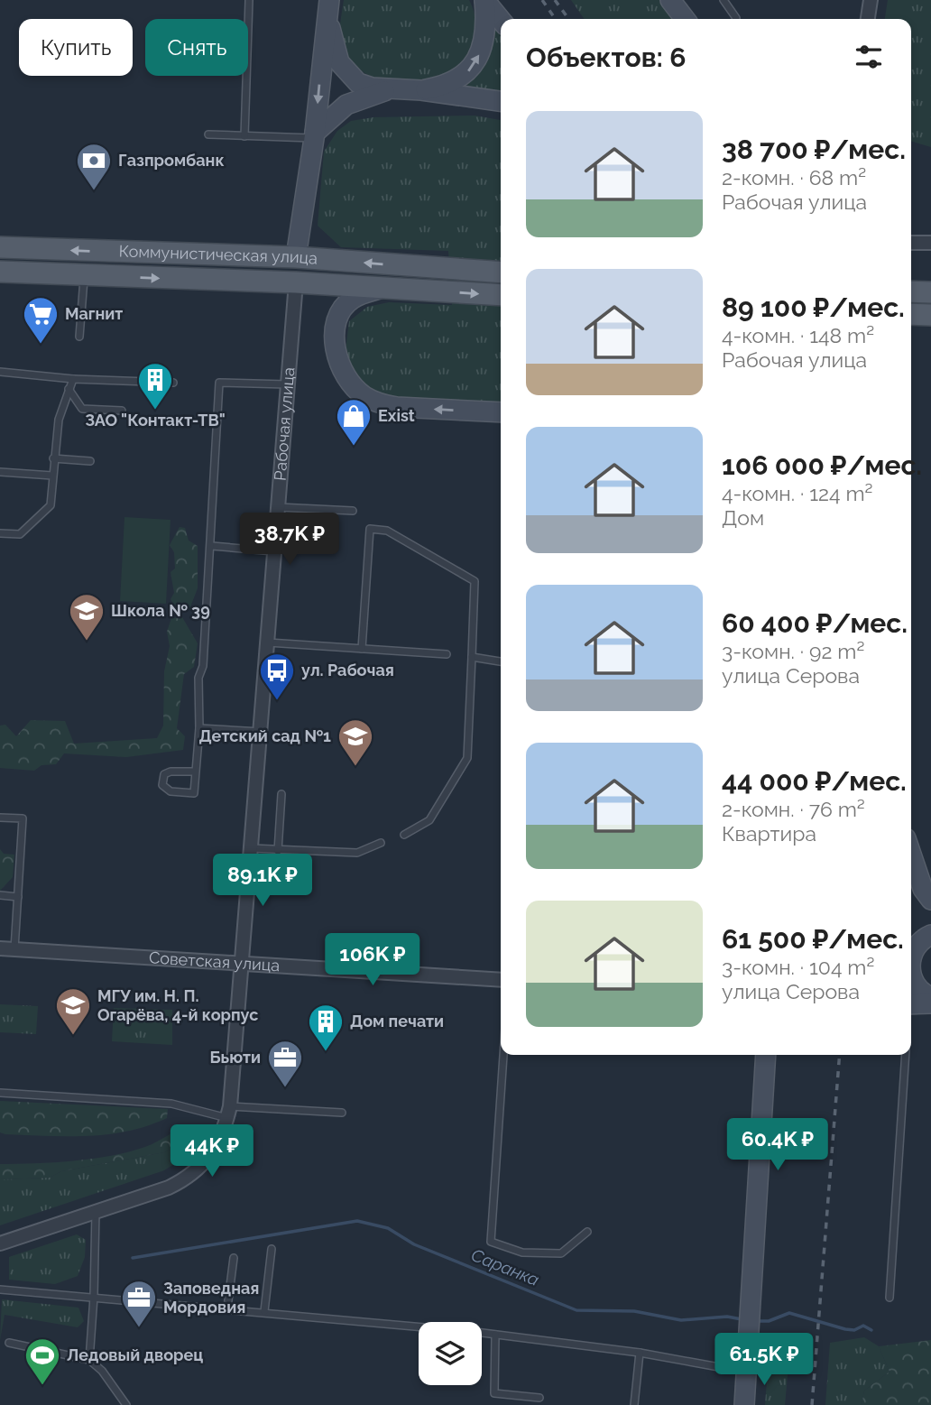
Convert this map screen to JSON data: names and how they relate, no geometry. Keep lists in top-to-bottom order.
{
  "streets": {
    "main road": ["Коммунистическая улица", "Рабочая улица"],
    "street": ["Советская улица"]
  },
  "crossings": [
    ["Коммунистическая улица", "Рабочая улица"],
    ["Рабочая улица", "Советская улица"]
  ],
  "water": ["Саранка"],
  "places": {
    "bank": ["Газпромбанк"],
    "supermarket": ["Магнит"],
    "building": ["ЗАО \"Контакт-ТВ\"", "Дом печати"],
    "shop": ["Exist"],
    "school or university": ["Школа № 39", "Детский сад №1", "МГУ им. Н. П. Огарёва, 4-й корпус"],
    "bus stop": ["ул. Рабочая"],
    "office": ["Бьюти", "Заповедная Мордовия"],
    "sports": ["Ледовый дворец"]
  },
  "page": {
    "chip": ["Купить", "Снять"],
    "heading": "Объектов: 6",
    "list": [
      {
        "name": "38 700 ₽/мес.",
        "note": "2-комн. · 68 m² · Рабочая улица"
      },
      {
        "name": "89 100 ₽/мес.",
        "note": "4-комн. · 148 m² · Рабочая улица"
      },
      {
        "name": "106 000 ₽/мес.",
        "note": "4-комн. · 124 m² · Дом"
      },
      {
        "name": "60 400 ₽/мес.",
        "note": "3-комн. · 92 m² · улица Серова"
      },
      {
        "name": "44 000 ₽/мес.",
        "note": "2-комн. · 76 m² · Квартира"
      },
      {
        "name": "61 500 ₽/мес.",
        "note": "3-комн. · 104 m² · улица Серова"
      }
    ],
    "price": [
      "38.7K ₽",
      "89.1K ₽",
      "106K ₽",
      "60.4K ₽",
      "44K ₽",
      "61.5K ₽"
    ]
  }
}
